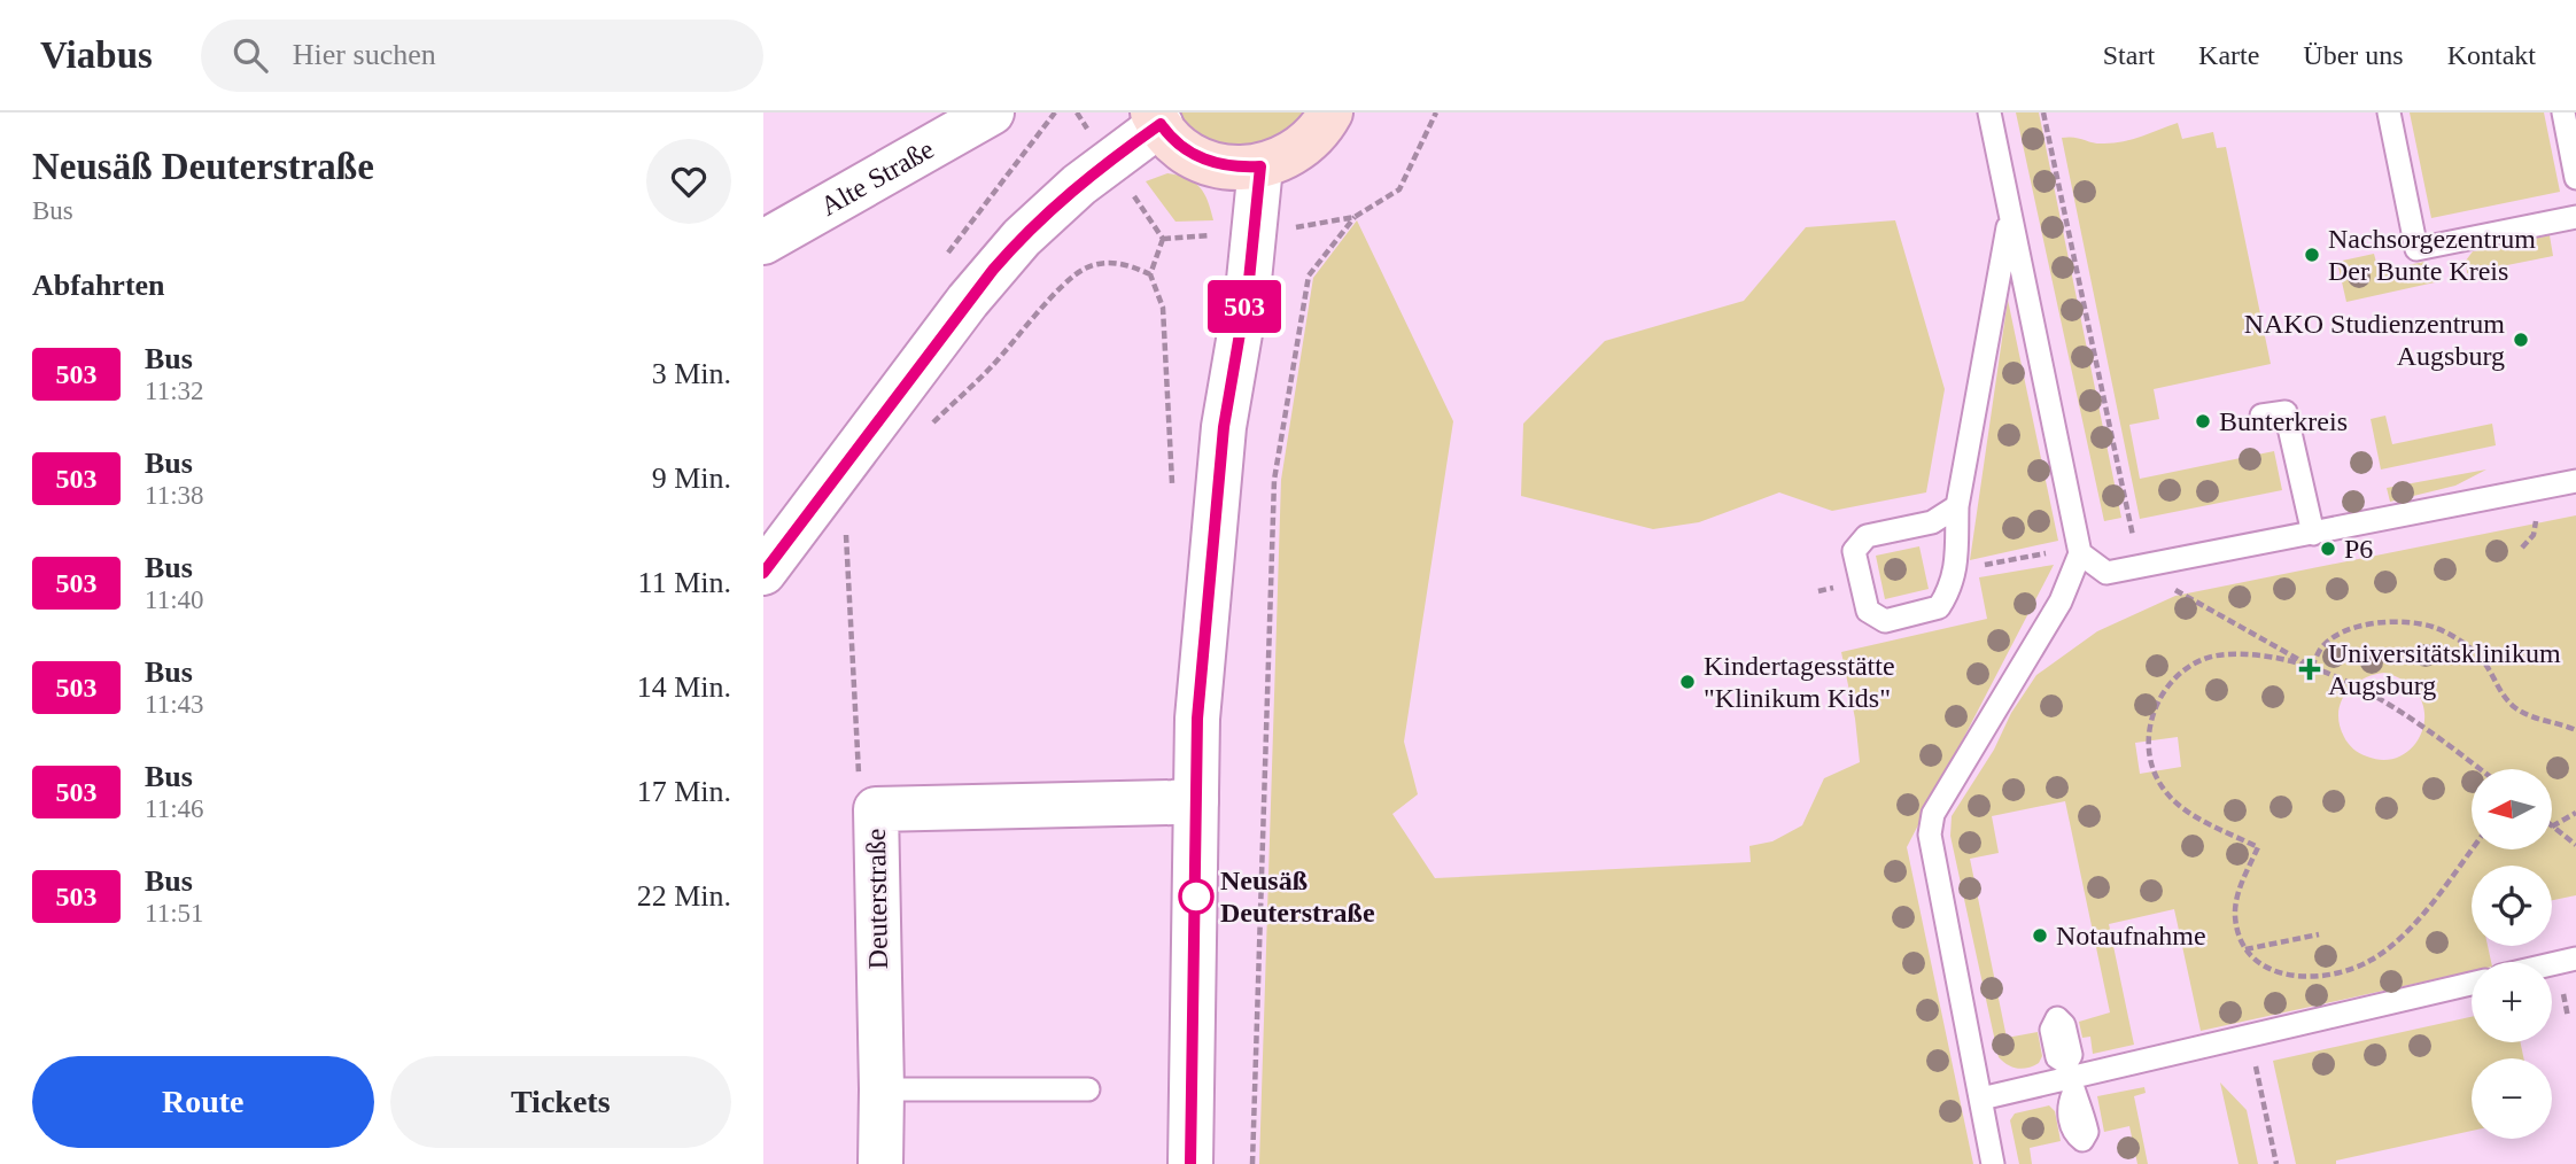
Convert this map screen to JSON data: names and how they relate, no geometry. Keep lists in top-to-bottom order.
{
  "streets": {
    "street": ["Alte Straße", "Deuterstraße"]
  },
  "places": {
    "other": [
      "Nachsorgezentrum Der Bunte Kreis",
      "NAKO Studienzentrum Augsburg",
      "Bunterkreis",
      "P6",
      "Kindertagesstätte \"Klinikum Kids\"",
      "Neusäß Deuterstraße",
      "Notaufnahme"
    ],
    "health": ["Universitätsklinikum Augsburg"]
  },
  "lines": ["bus line 503"],
  "north": "left",
  "page": {
    "header": "Viabus",
    "search": "Hier suchen",
    "nav": [
      "Start",
      "Karte",
      "Über uns",
      "Kontakt"
    ],
    "heading": [
      ["Neusäß Deuterstraße", "Bus"],
      "Abfahrten"
    ],
    "on_map": "503",
    "list": [
      {
        "mark": "503",
        "name": "Bus",
        "note": "11:32",
        "value": "3 Min."
      },
      {
        "mark": "503",
        "name": "Bus",
        "note": "11:38",
        "value": "9 Min."
      },
      {
        "mark": "503",
        "name": "Bus",
        "note": "11:40",
        "value": "11 Min."
      },
      {
        "mark": "503",
        "name": "Bus",
        "note": "11:43",
        "value": "14 Min."
      },
      {
        "mark": "503",
        "name": "Bus",
        "note": "11:46",
        "value": "17 Min."
      },
      {
        "mark": "503",
        "name": "Bus",
        "note": "11:51",
        "value": "22 Min."
      }
    ],
    "map_buttons": ["+", "−"],
    "buttons": ["Route", "Tickets"]
  }
}
